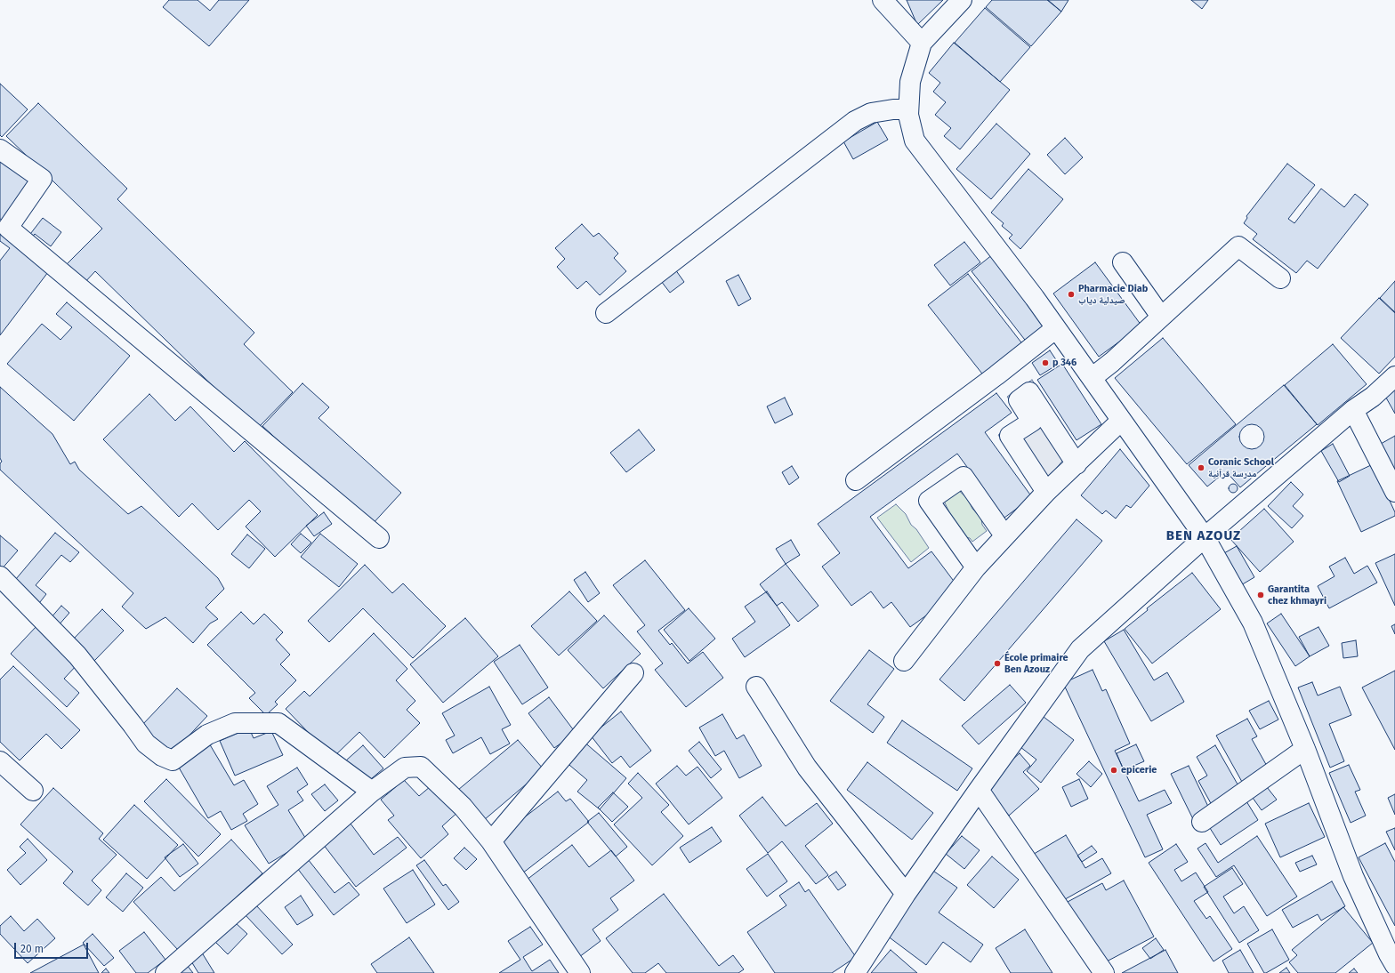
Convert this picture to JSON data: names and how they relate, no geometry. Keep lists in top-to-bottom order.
{
  "districts": ["BEN AZOUZ"],
  "places": [
    "Pharmacie Diab صيدلية دياب",
    "p 346",
    "Coranic School مدرسة قرآنية",
    "Garantita chez khmayri",
    "École primaire Ben Azouz",
    "epicerie"
  ],
  "scale_bar": "20 m"
}
